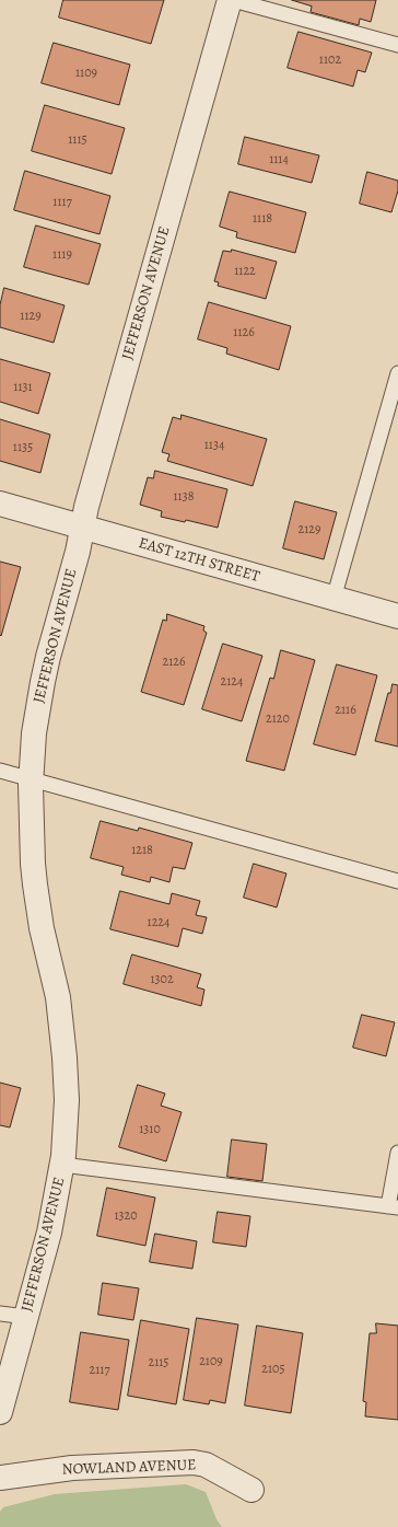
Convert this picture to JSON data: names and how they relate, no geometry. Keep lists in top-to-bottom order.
{
  "streets": {
    "street": ["JEFFERSON AVENUE", "EAST 12TH STREET", "NOWLAND AVENUE"]
  },
  "crossings": [
    ["JEFFERSON AVENUE", "EAST 12TH STREET"]
  ],
  "house_numbers": [
    "1102",
    "1109",
    "1115",
    "1114",
    "1117",
    "1118",
    "1119",
    "1122",
    "1129",
    "1126",
    "1131",
    "1134",
    "1135",
    "1138",
    "2129",
    "2126",
    "2124",
    "2116",
    "2120",
    "1218",
    "1224",
    "1302",
    "1310",
    "1320",
    "2109",
    "2115",
    "2105",
    "2117"
  ]
}
